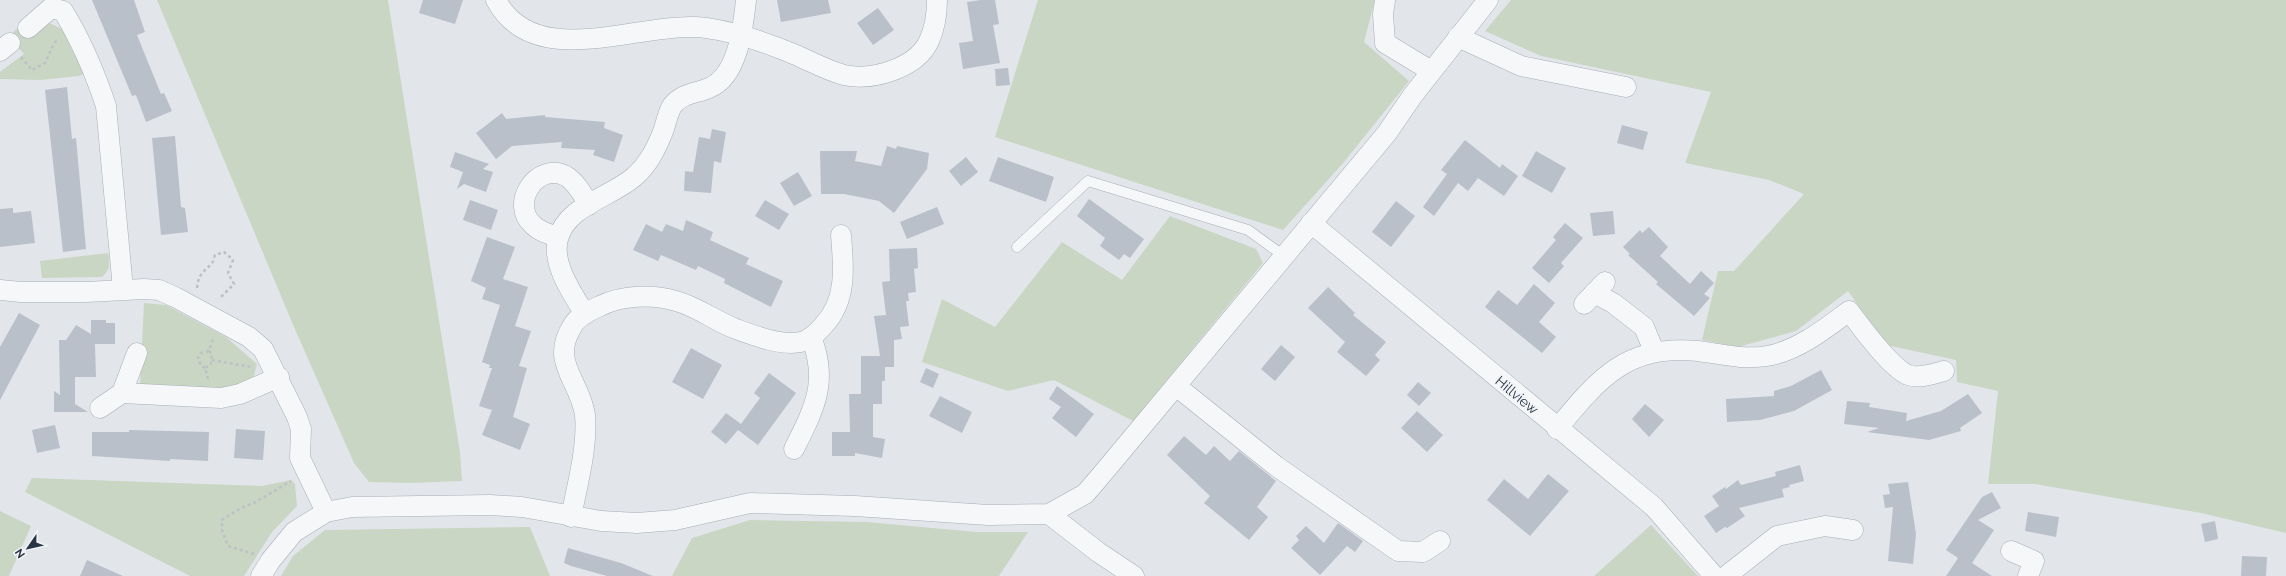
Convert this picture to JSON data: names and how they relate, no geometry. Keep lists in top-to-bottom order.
{
  "streets": {
    "street": ["Hillview"]
  },
  "north": "bottom left"
}
